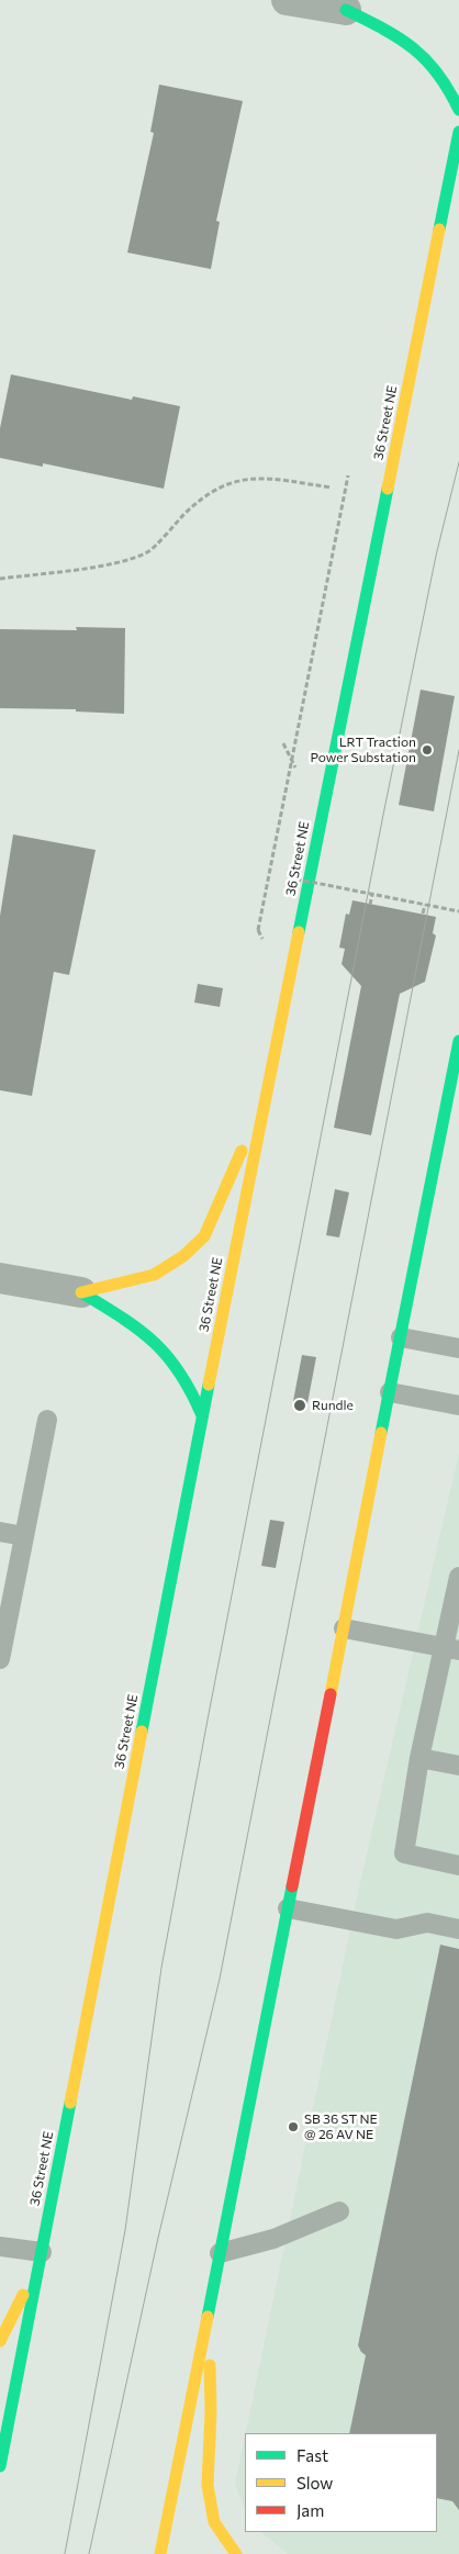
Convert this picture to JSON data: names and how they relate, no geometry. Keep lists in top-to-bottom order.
{
  "streets": {
    "main road": ["36 Street NE"]
  },
  "places": ["LRT Traction Power Substation", "Rundle", "SB 36 ST NE @ 26 AV NE"],
  "legend": ["Fast", "Slow", "Jam"]
}
